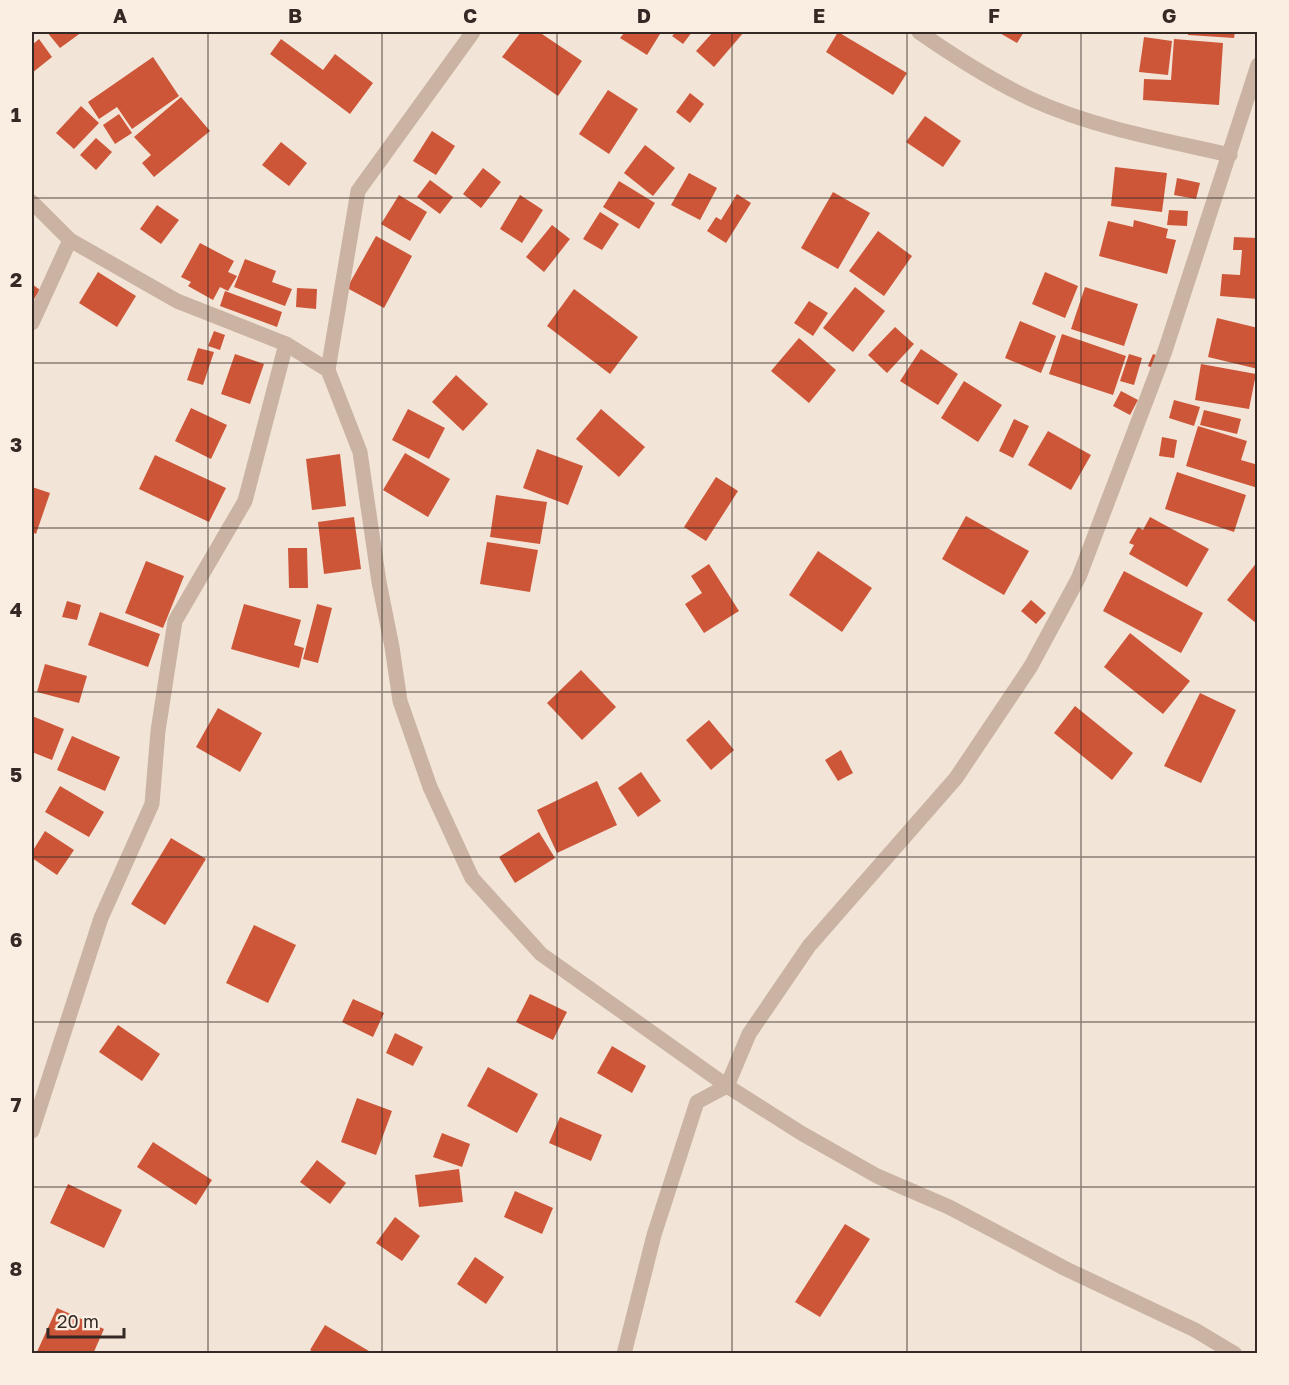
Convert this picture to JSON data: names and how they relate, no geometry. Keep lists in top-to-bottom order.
{
  "scale_bar": "20 m",
  "grid": {
    "columns": [
      "A",
      "B",
      "C",
      "D",
      "E",
      "F",
      "G"
    ],
    "rows": [
      "1",
      "2",
      "3",
      "4",
      "5",
      "6",
      "7",
      "8"
    ]
  }
}
